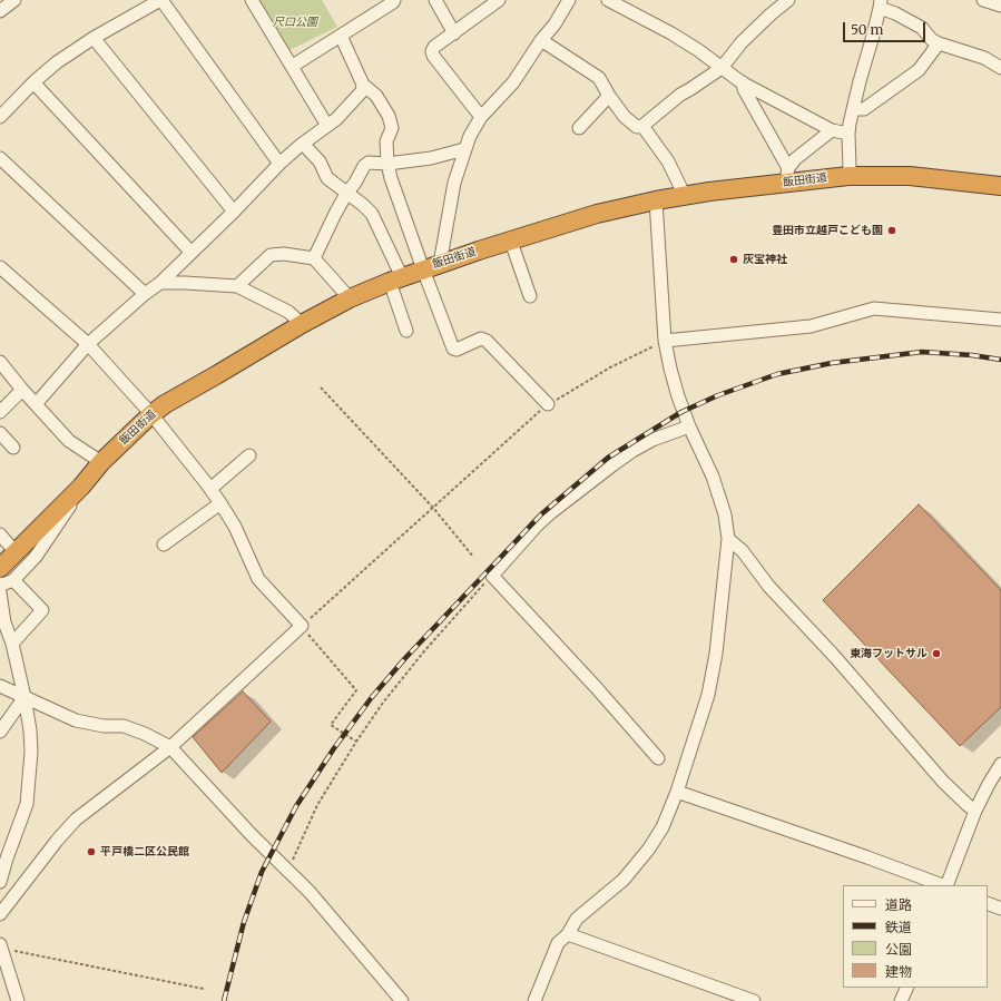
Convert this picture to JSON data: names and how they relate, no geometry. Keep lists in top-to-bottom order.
{
  "streets": {
    "highway": ["飯田街道"]
  },
  "parks": ["尺口公園"],
  "places": [
    "豊田市立越戸こども園",
    "灰宝神社",
    "東海フットサル",
    "平戸橋二区公民館"
  ],
  "legend": [
    "道路",
    "鉄道",
    "公園",
    "建物"
  ],
  "scale_bar": "50 m"
}
